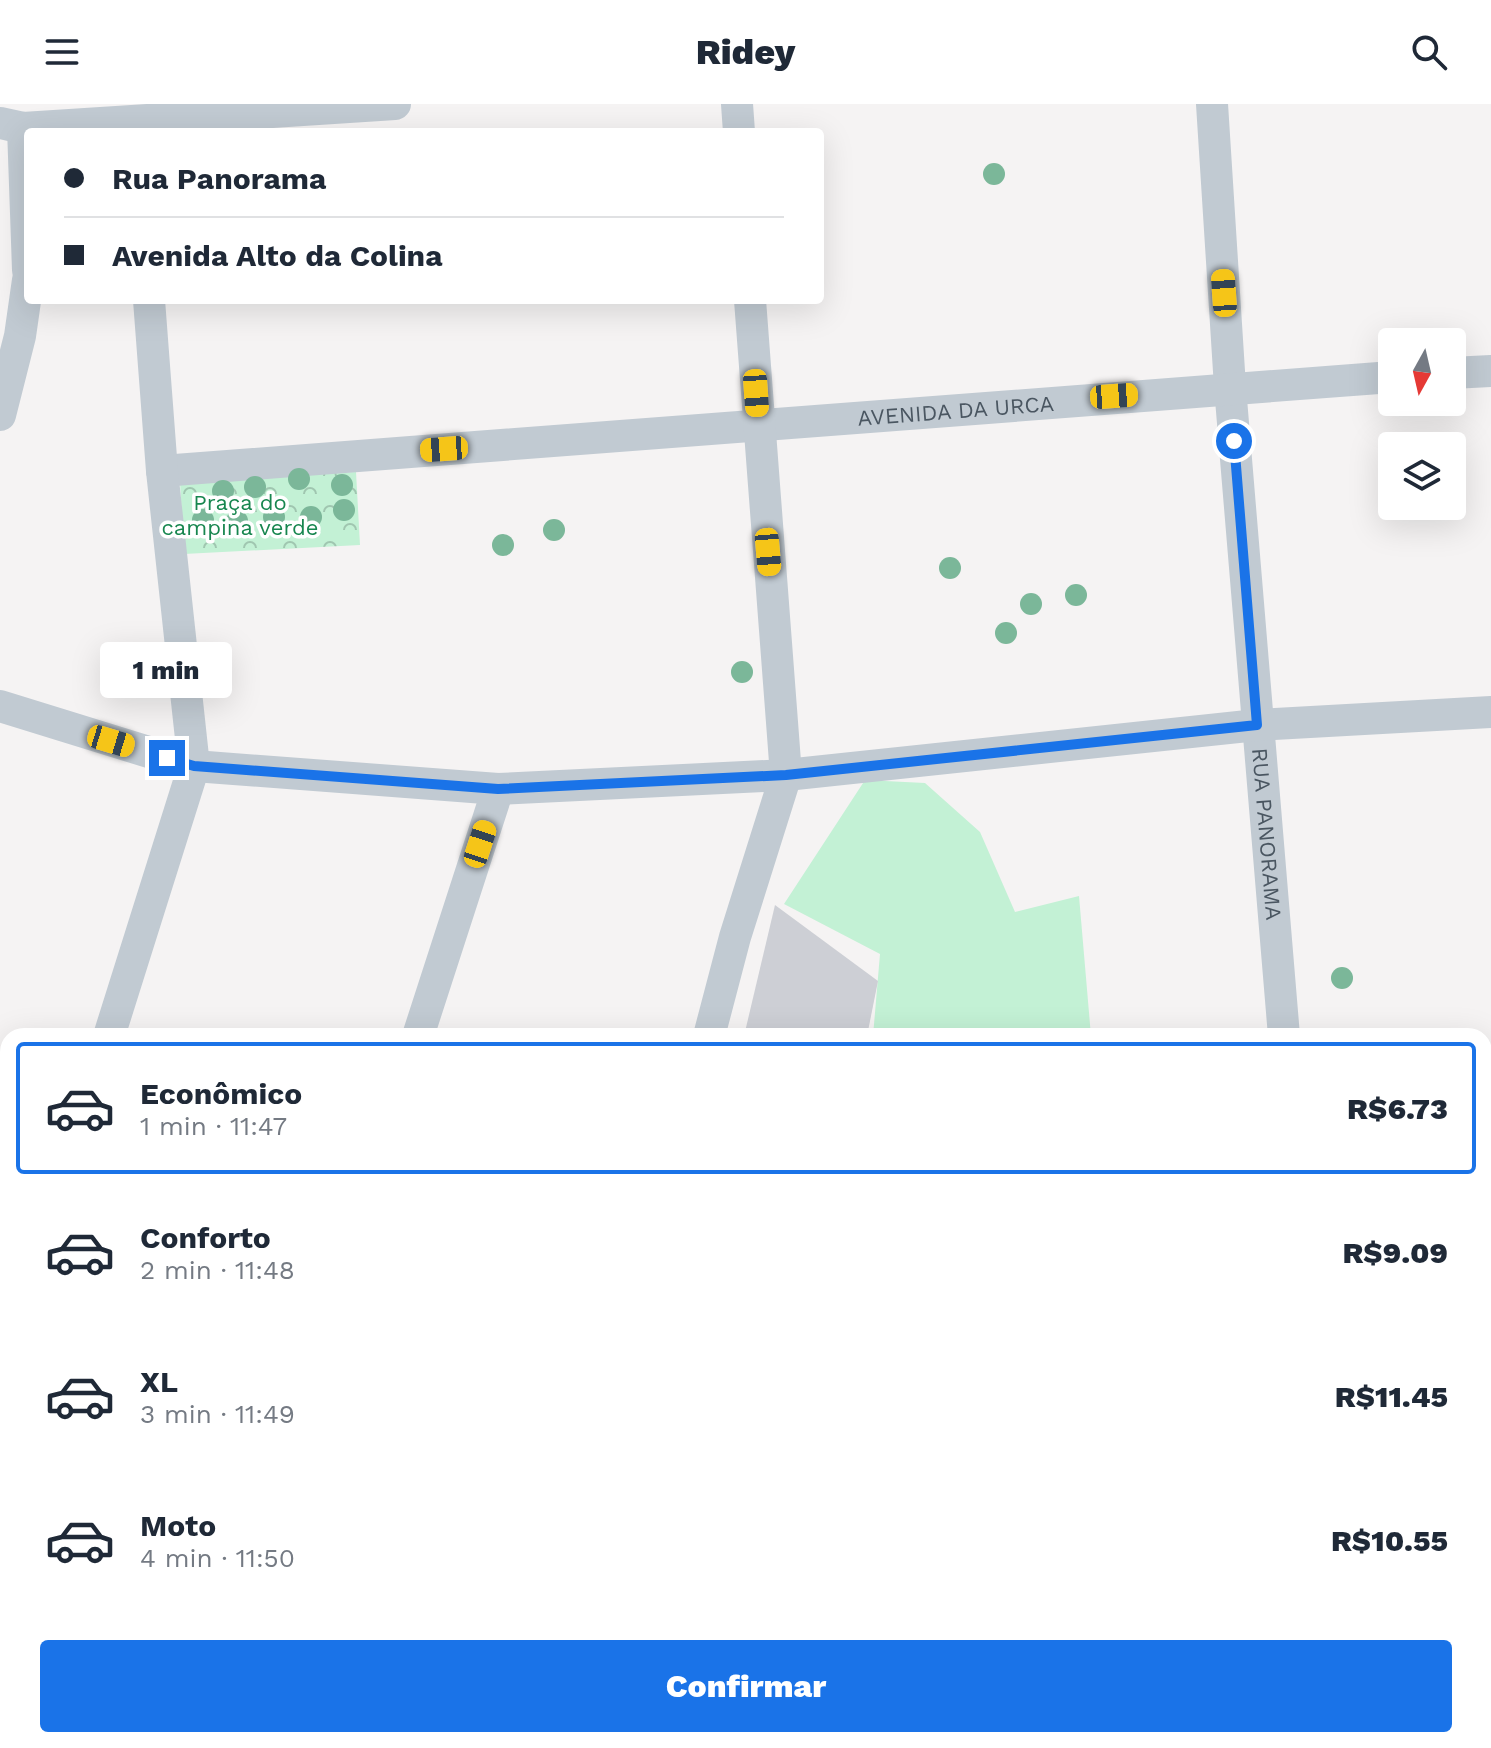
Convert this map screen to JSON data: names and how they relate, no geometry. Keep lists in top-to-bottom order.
{
  "streets": {
    "street": ["AVENIDA DA URCA", "RUA PANORAMA"]
  },
  "crossings": [
    ["AVENIDA DA URCA", "RUA PANORAMA"]
  ],
  "parks": ["Praça do campina verde"],
  "north": "bottom",
  "page": {
    "header": "Ridey",
    "banner": ["Rua Panorama", "Avenida Alto da Colina"],
    "bubble": "1 min",
    "list": [
      {
        "name": "Econômico",
        "note": "1 min · 11:47",
        "value": "R$6.73"
      },
      {
        "name": "Conforto",
        "note": "2 min · 11:48",
        "value": "R$9.09"
      },
      {
        "name": "XL",
        "note": "3 min · 11:49",
        "value": "R$11.45"
      },
      {
        "name": "Moto",
        "note": "4 min · 11:50",
        "value": "R$10.55"
      }
    ],
    "buttons": "Confirmar"
  }
}
